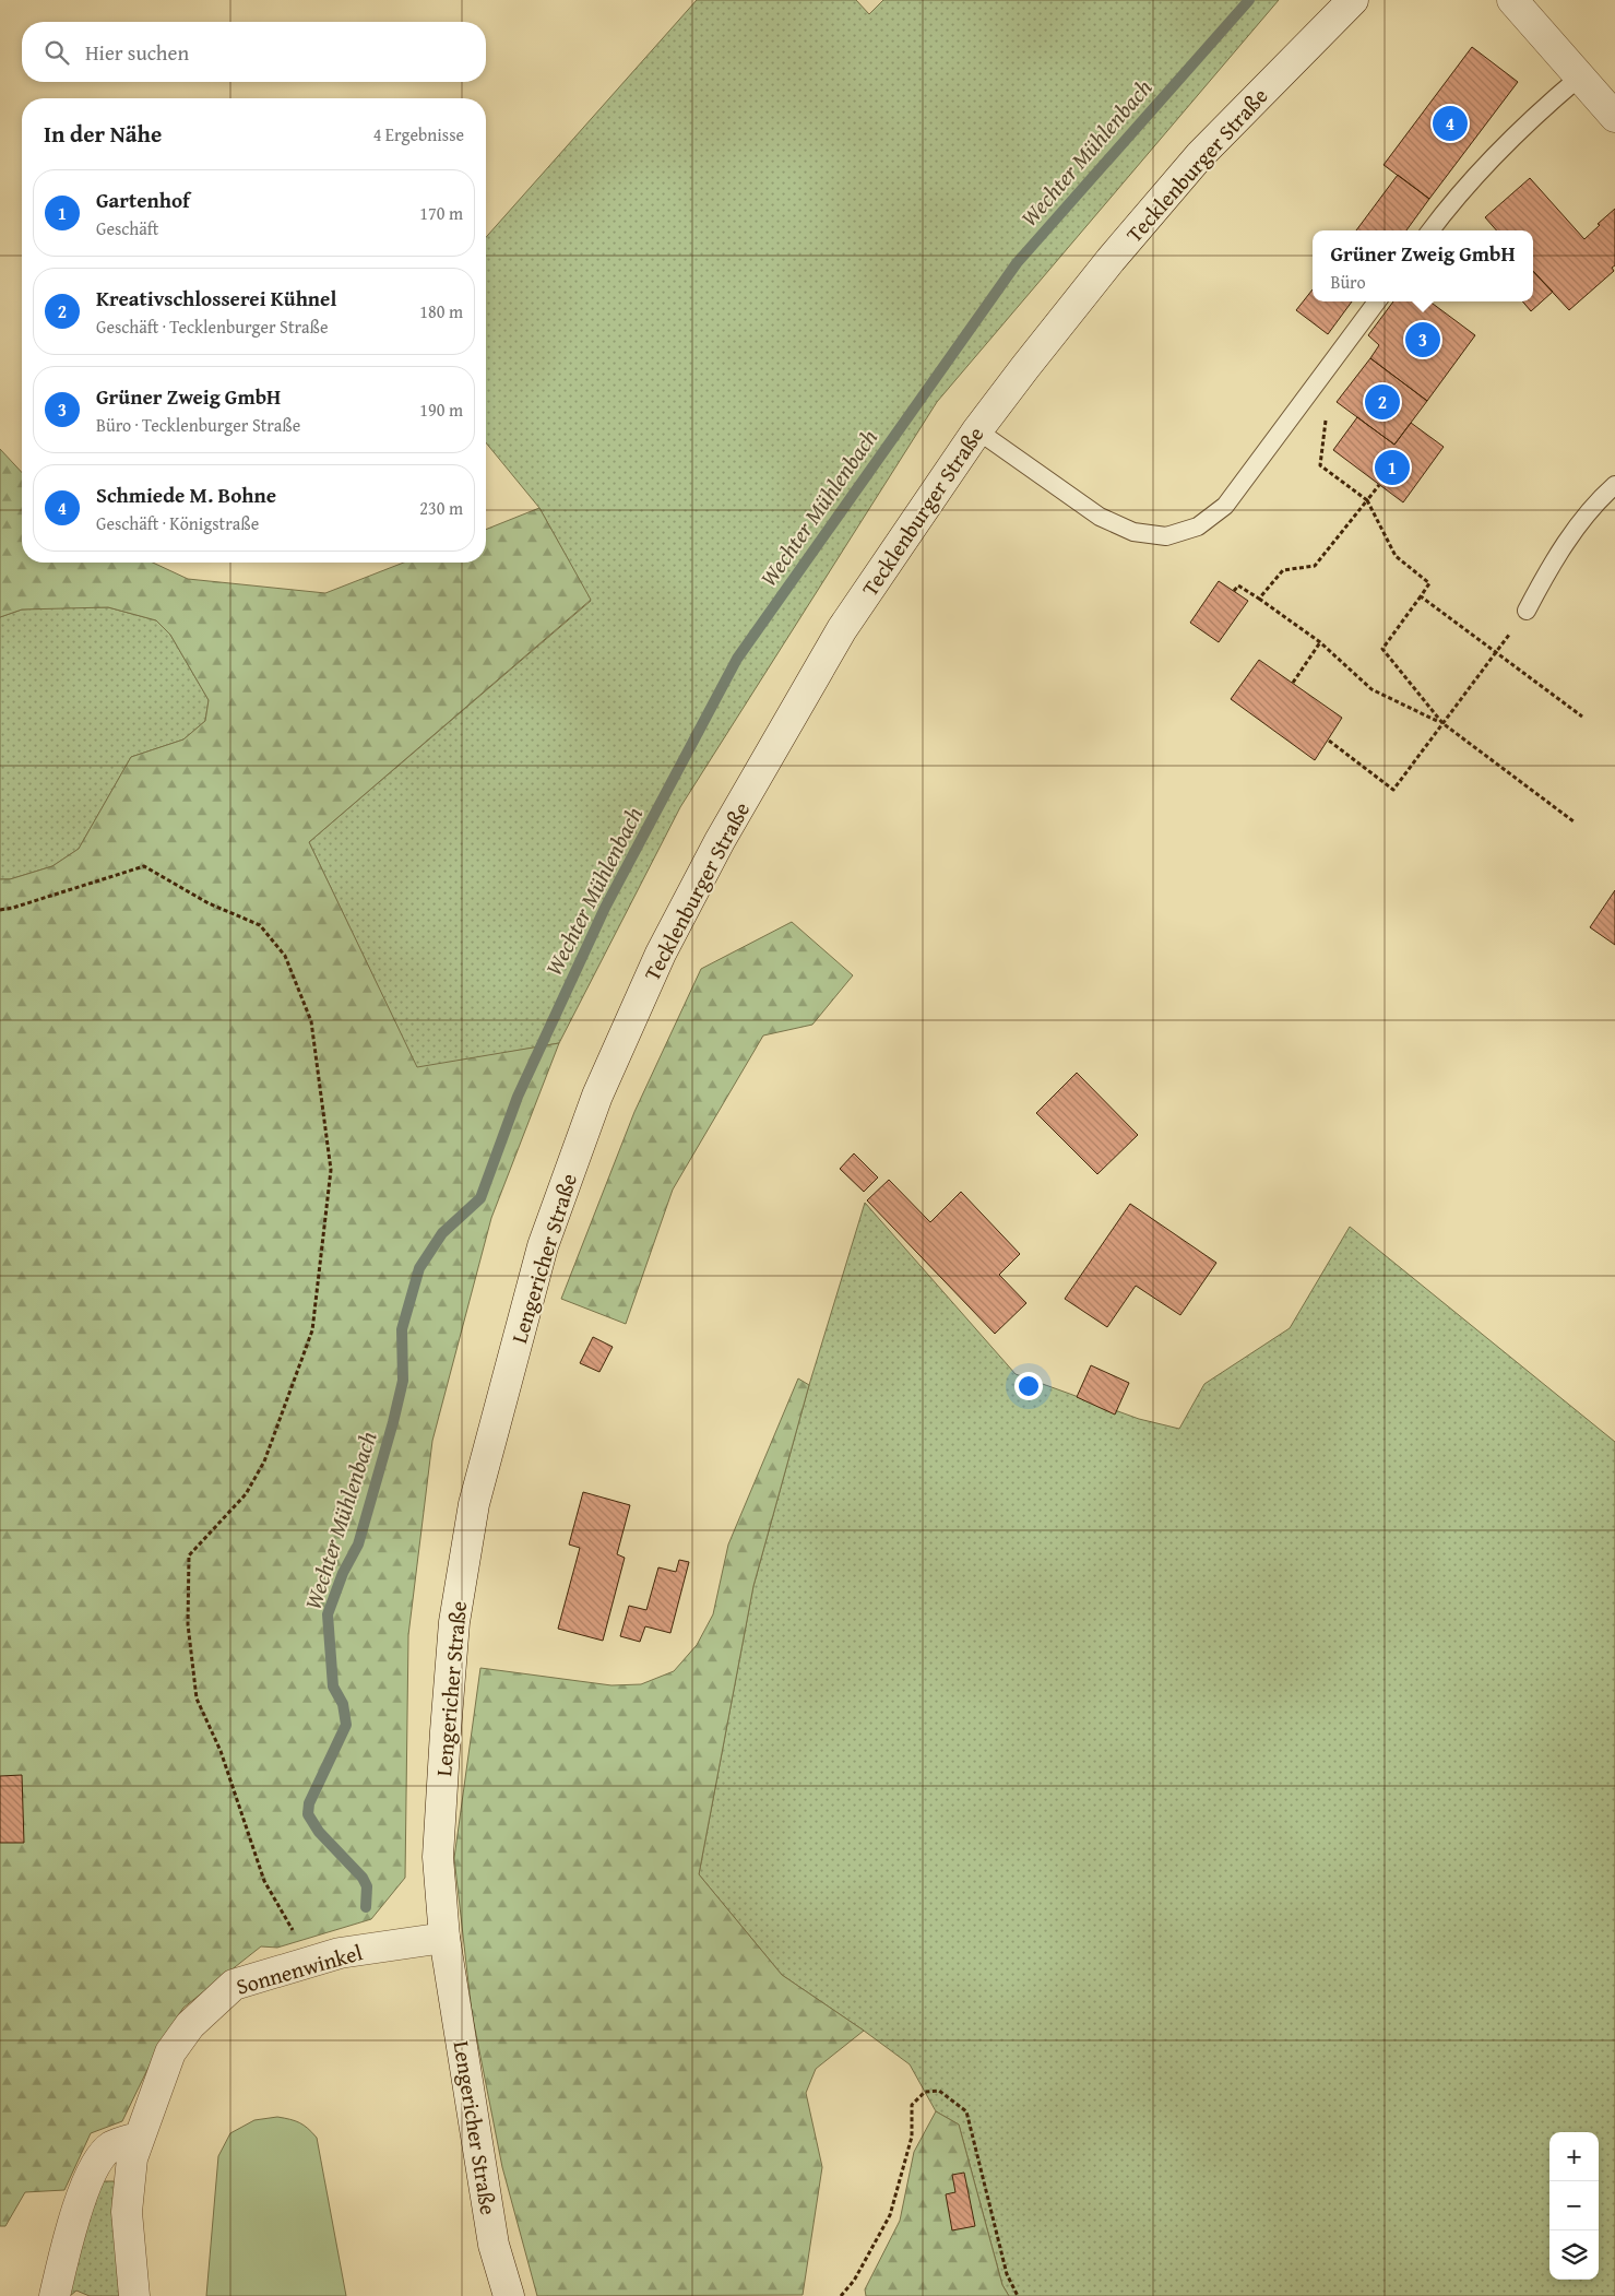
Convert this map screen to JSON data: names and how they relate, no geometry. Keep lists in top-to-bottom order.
{
  "streets": {
    "main road": ["Tecklenburger Straße", "Lengericher Straße", "Sonnenwinkel"]
  },
  "crossings": [
    ["Tecklenburger Straße", "Lengericher Straße"],
    ["Lengericher Straße", "Sonnenwinkel"]
  ],
  "water": ["Wechter Mühlenbach"],
  "page": {
    "search": "Hier suchen",
    "heading": ["In der Nähe", "4 Ergebnisse"],
    "pins": [
      "4",
      "3",
      "2",
      "1"
    ],
    "list": [
      {
        "mark": "1",
        "name": "Gartenhof",
        "note": "Geschäft",
        "value": "170 m"
      },
      {
        "mark": "2",
        "name": "Kreativschlosserei Kühnel",
        "note": "Geschäft · Tecklenburger Straße",
        "value": "180 m"
      },
      {
        "mark": "3",
        "name": "Grüner Zweig GmbH",
        "note": "Büro · Tecklenburger Straße",
        "value": "190 m"
      },
      {
        "mark": "4",
        "name": "Schmiede M. Bohne",
        "note": "Geschäft · Königstraße",
        "value": "230 m"
      }
    ],
    "popup": ["Grüner Zweig GmbH", "Büro"],
    "map_buttons": ["+", "−"]
  }
}
